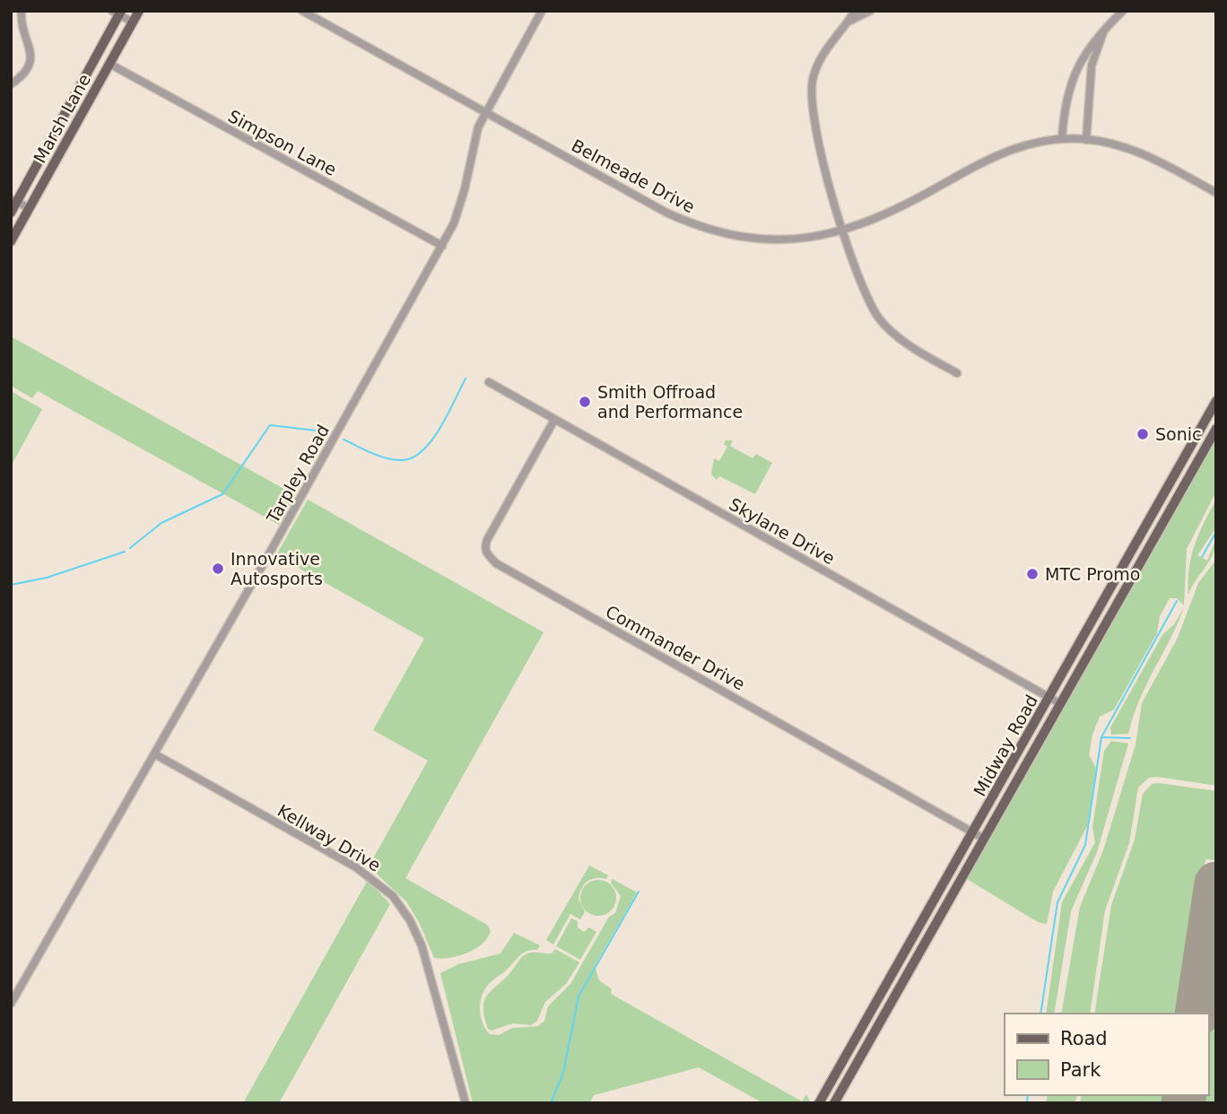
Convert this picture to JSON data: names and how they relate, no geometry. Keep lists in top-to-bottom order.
{
  "streets": {
    "main road": ["Marsh Lane", "Midway Road"],
    "street": [
      "Simpson Lane",
      "Belmeade Drive",
      "Tarpley Road",
      "Skylane Drive",
      "Commander Drive",
      "Kellway Drive"
    ]
  },
  "crossings": [
    ["Marsh Lane", "Simpson Lane"],
    ["Simpson Lane", "Tarpley Road"],
    ["Belmeade Drive", "Tarpley Road"],
    ["Tarpley Road", "Kellway Drive"],
    ["Skylane Drive", "Commander Drive"],
    ["Skylane Drive", "Midway Road"],
    ["Commander Drive", "Midway Road"]
  ],
  "places": [
    "Smith Offroad and Performance",
    "Sonic",
    "Innovative Autosports",
    "MTC Promo"
  ],
  "legend": ["Road", "Park"]
}
